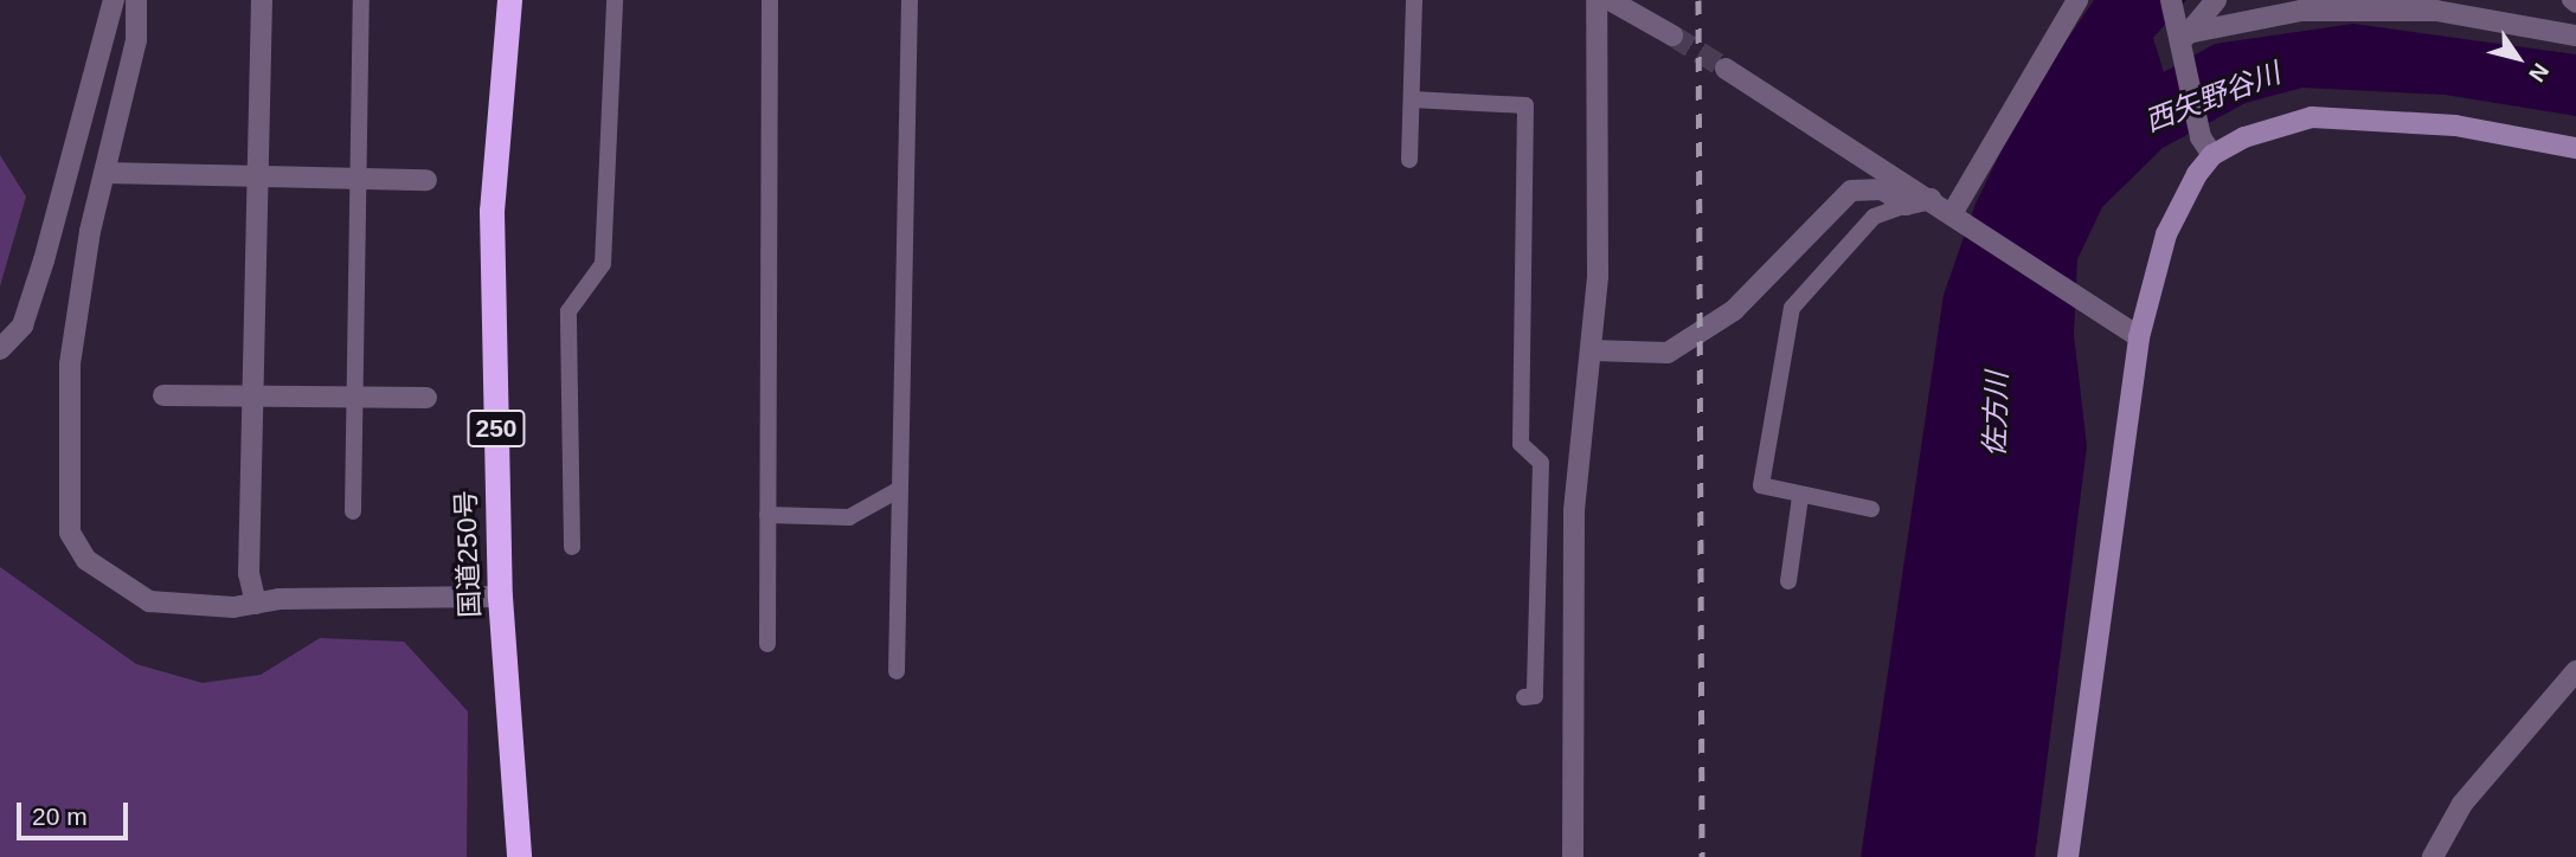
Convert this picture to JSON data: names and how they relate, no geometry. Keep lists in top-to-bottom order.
{
  "streets": {
    "highway": ["250", "国道250号"]
  },
  "water": ["西矢野谷川", "佐方川"],
  "scale_bar": "20 m",
  "north": "bottom right"
}
